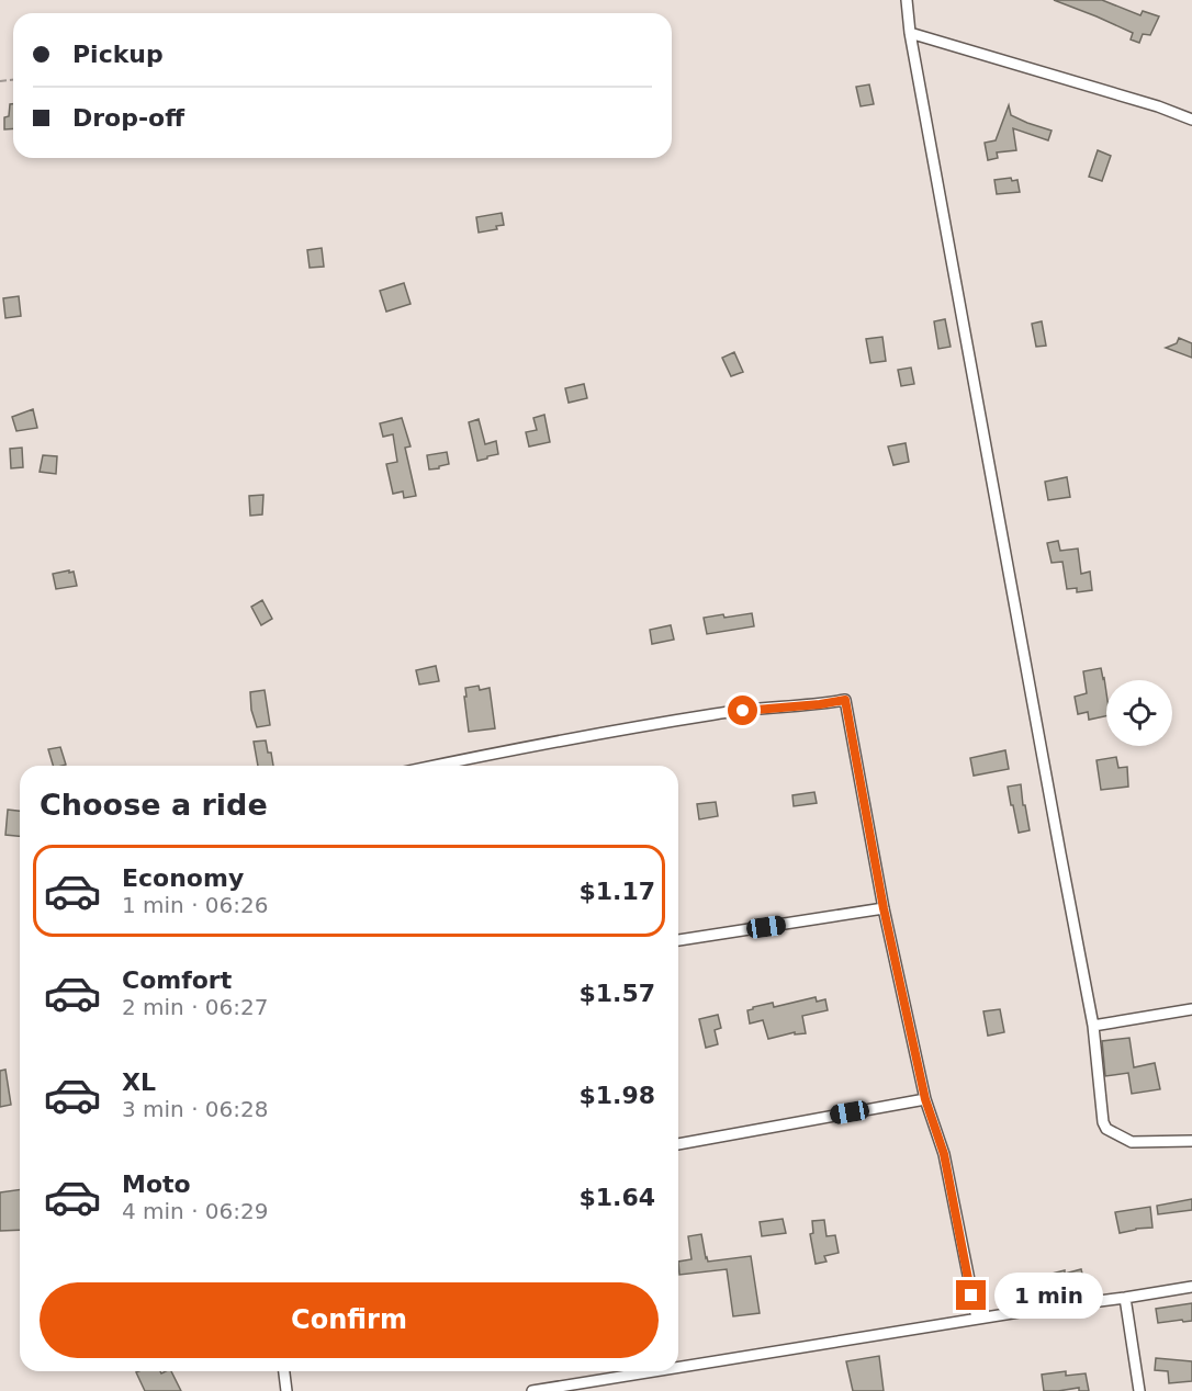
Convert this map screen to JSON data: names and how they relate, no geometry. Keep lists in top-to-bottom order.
{
  "page": {
    "banner": ["Pickup", "Drop-off"],
    "heading": "Choose a ride",
    "list": [
      {
        "name": "Economy",
        "note": "1 min · 06:26",
        "value": "$1.17"
      },
      {
        "name": "Comfort",
        "note": "2 min · 06:27",
        "value": "$1.57"
      },
      {
        "name": "XL",
        "note": "3 min · 06:28",
        "value": "$1.98"
      },
      {
        "name": "Moto",
        "note": "4 min · 06:29",
        "value": "$1.64"
      }
    ],
    "buttons": "Confirm",
    "bubble": "1 min"
  }
}
